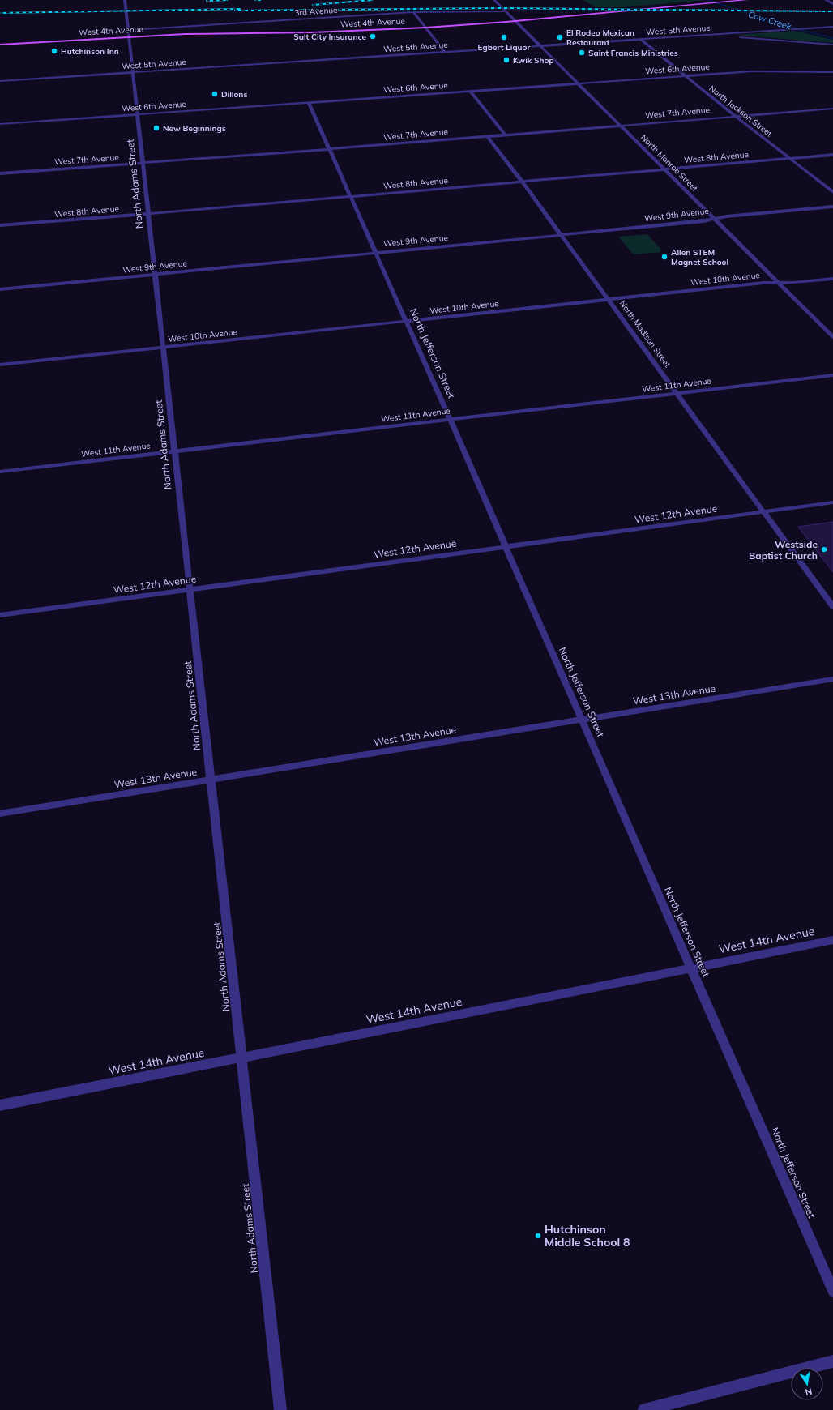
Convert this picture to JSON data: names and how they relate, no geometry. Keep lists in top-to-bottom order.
{
  "streets": {
    "main road": ["West 4th Avenue"],
    "street": [
      "3rd Avenue",
      "West 5th Avenue",
      "West 6th Avenue",
      "North Jackson Street",
      "West 7th Avenue",
      "West 8th Avenue",
      "North Monroe Street",
      "North Adams Street",
      "West 9th Avenue",
      "West 10th Avenue",
      "North Madison Street",
      "North Jefferson Street",
      "West 11th Avenue",
      "West 12th Avenue",
      "West 13th Avenue",
      "West 14th Avenue"
    ]
  },
  "crossings": [
    ["3rd Avenue", "West 4th Avenue"],
    ["3rd Avenue", "North Monroe Street"],
    ["3rd Avenue", "North Adams Street"],
    ["West 4th Avenue", "North Adams Street"],
    ["West 5th Avenue", "North Jackson Street"],
    ["West 5th Avenue", "North Monroe Street"],
    ["West 5th Avenue", "North Adams Street"],
    ["West 6th Avenue", "North Jackson Street"],
    ["West 6th Avenue", "North Monroe Street"],
    ["West 6th Avenue", "North Adams Street"],
    ["West 6th Avenue", "North Jefferson Street"],
    ["North Jackson Street", "West 7th Avenue"],
    ["North Jackson Street", "West 8th Avenue"],
    ["West 7th Avenue", "North Monroe Street"],
    ["West 7th Avenue", "North Adams Street"],
    ["West 7th Avenue", "North Madison Street"],
    ["West 7th Avenue", "North Jefferson Street"],
    ["West 8th Avenue", "North Monroe Street"],
    ["West 8th Avenue", "North Adams Street"],
    ["West 8th Avenue", "North Madison Street"],
    ["West 8th Avenue", "North Jefferson Street"],
    ["North Monroe Street", "West 9th Avenue"],
    ["North Monroe Street", "West 10th Avenue"],
    ["North Adams Street", "West 9th Avenue"],
    ["North Adams Street", "West 10th Avenue"],
    ["North Adams Street", "West 11th Avenue"],
    ["North Adams Street", "West 12th Avenue"],
    ["North Adams Street", "West 13th Avenue"],
    ["North Adams Street", "West 14th Avenue"],
    ["West 9th Avenue", "North Madison Street"],
    ["West 9th Avenue", "North Jefferson Street"],
    ["West 10th Avenue", "North Madison Street"],
    ["West 10th Avenue", "North Jefferson Street"],
    ["North Madison Street", "West 11th Avenue"],
    ["North Madison Street", "West 12th Avenue"],
    ["North Jefferson Street", "West 11th Avenue"],
    ["North Jefferson Street", "West 12th Avenue"],
    ["North Jefferson Street", "West 13th Avenue"],
    ["North Jefferson Street", "West 14th Avenue"]
  ],
  "water": ["Cow Creek"],
  "places": [
    "Salt City Insurance",
    "Egbert Liquor",
    "El Rodeo Mexican Restaurant",
    "Hutchinson Inn",
    "Saint Francis Ministries",
    "Kwik Shop",
    "Dillons",
    "New Beginnings",
    "Allen STEM Magnet School",
    "Westside Baptist Church",
    "Hutchinson Middle School 8"
  ],
  "north": "bottom"
}
